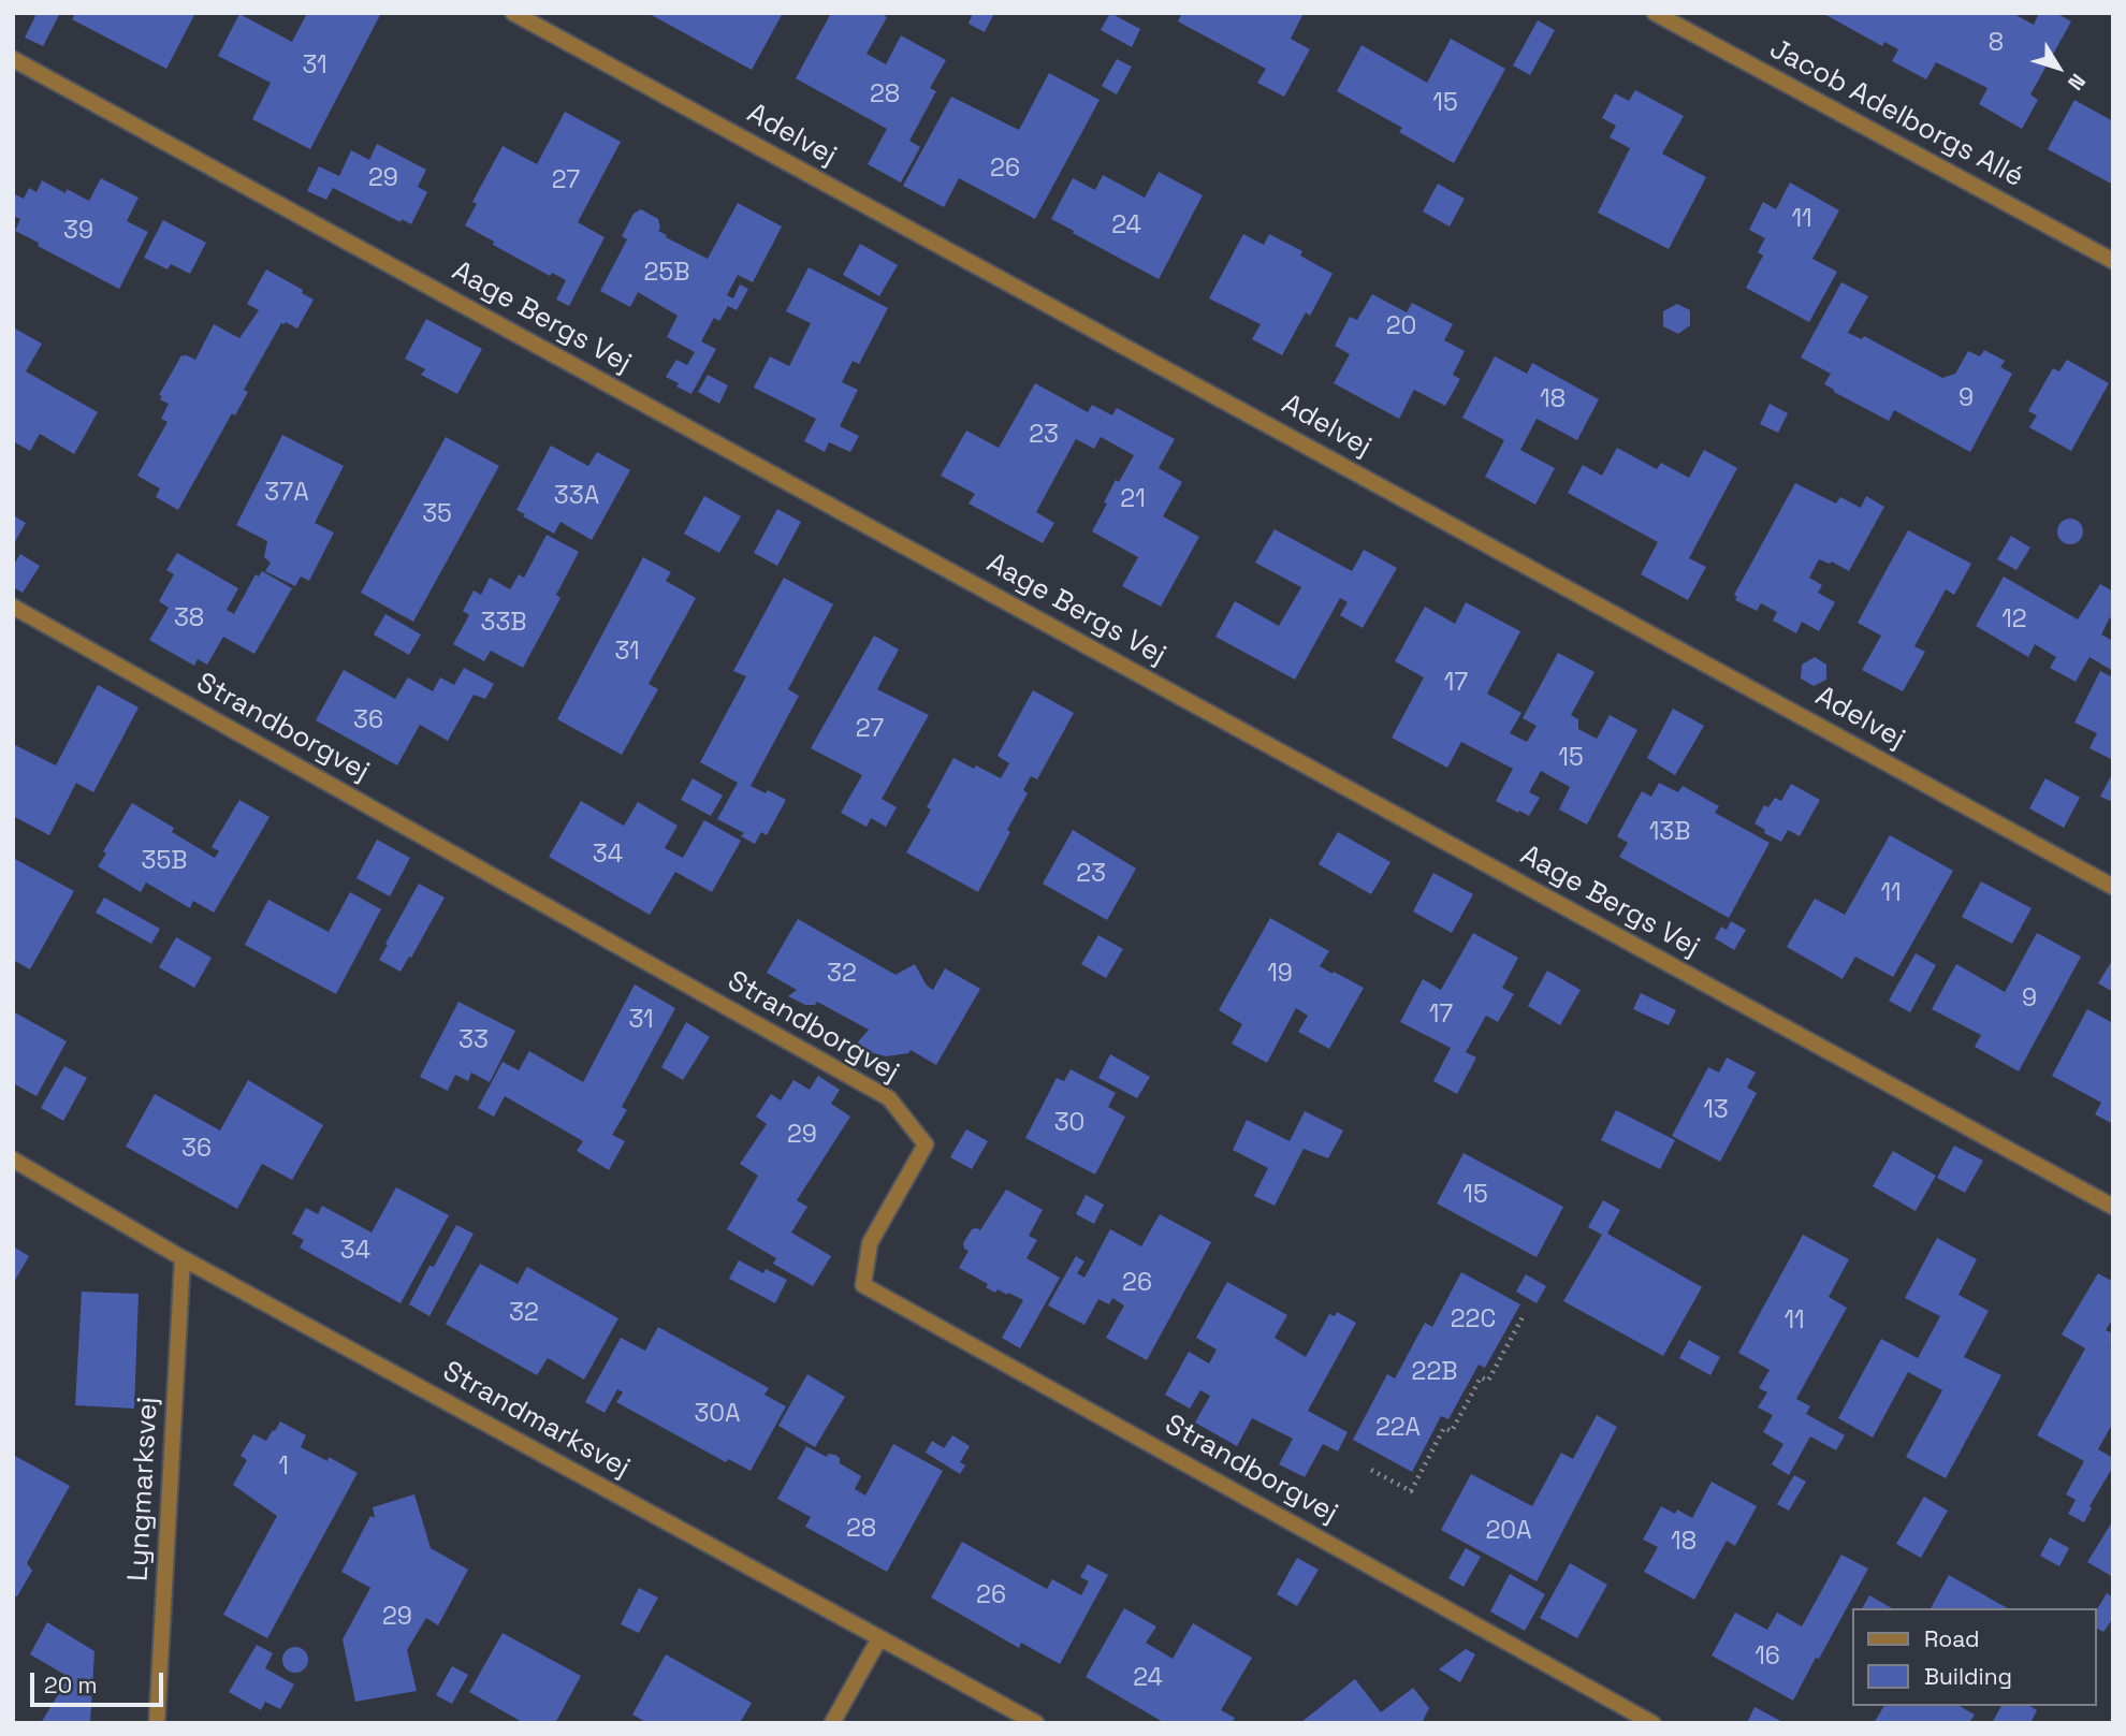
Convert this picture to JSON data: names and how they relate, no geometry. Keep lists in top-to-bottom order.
{
  "streets": {
    "street": [
      "Jacob Adelborgs Allé",
      "Adelvej",
      "Aage Bergs Vej",
      "Strandborgvej",
      "Strandmarksvej",
      "Lyngmarksvej"
    ]
  },
  "crossings": [
    ["Strandmarksvej", "Lyngmarksvej"]
  ],
  "house_numbers": [
    "8",
    "31",
    "28",
    "15",
    "26",
    "29",
    "27",
    "11",
    "24",
    "39",
    "25B",
    "20",
    "9",
    "18",
    "23",
    "37A",
    "33A",
    "21",
    "35",
    "38",
    "12",
    "33B",
    "31",
    "17",
    "36",
    "27",
    "15",
    "13B",
    "34",
    "35B",
    "23",
    "11",
    "32",
    "19",
    "9",
    "17",
    "31",
    "33",
    "13",
    "30",
    "29",
    "36",
    "15",
    "34",
    "26",
    "32",
    "22C",
    "11",
    "22B",
    "30A",
    "22A",
    "1",
    "28",
    "20A",
    "18",
    "26",
    "29",
    "16",
    "24"
  ],
  "legend": ["Road", "Building"],
  "scale_bar": "20 m",
  "north": "bottom right"
}
